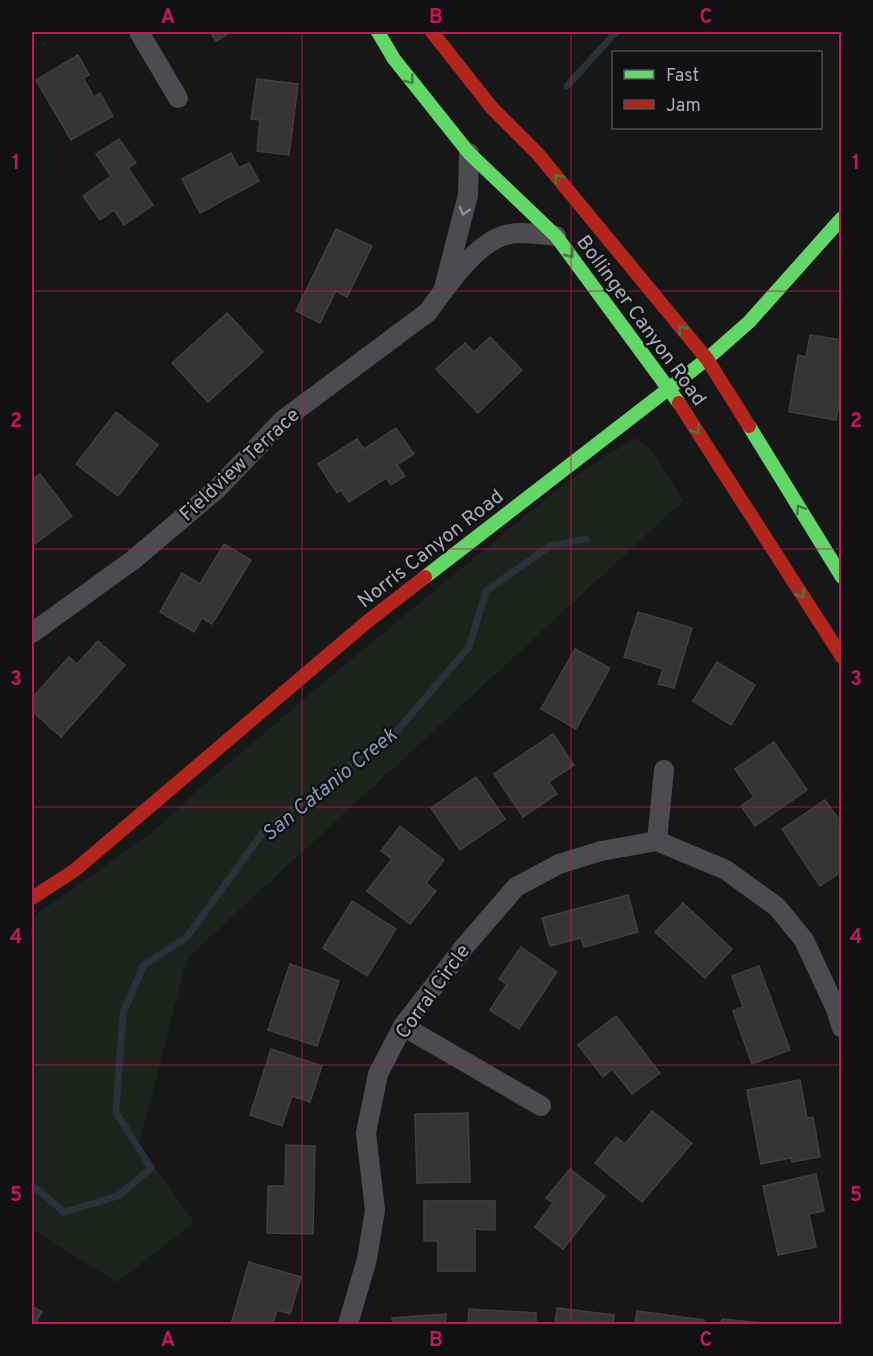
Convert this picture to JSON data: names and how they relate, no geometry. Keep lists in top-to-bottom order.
{
  "streets": {
    "main road": ["Bollinger Canyon Road", "Norris Canyon Road"],
    "street": ["Fieldview Terrace", "Corral Circle"]
  },
  "crossings": [
    ["Bollinger Canyon Road", "Fieldview Terrace"],
    ["Bollinger Canyon Road", "Norris Canyon Road"]
  ],
  "water": ["San Catanio Creek"],
  "legend": ["Fast", "Jam"],
  "grid": {
    "columns": ["A", "B", "C"],
    "rows": [
      "1",
      "2",
      "3",
      "4",
      "5"
    ]
  }
}
